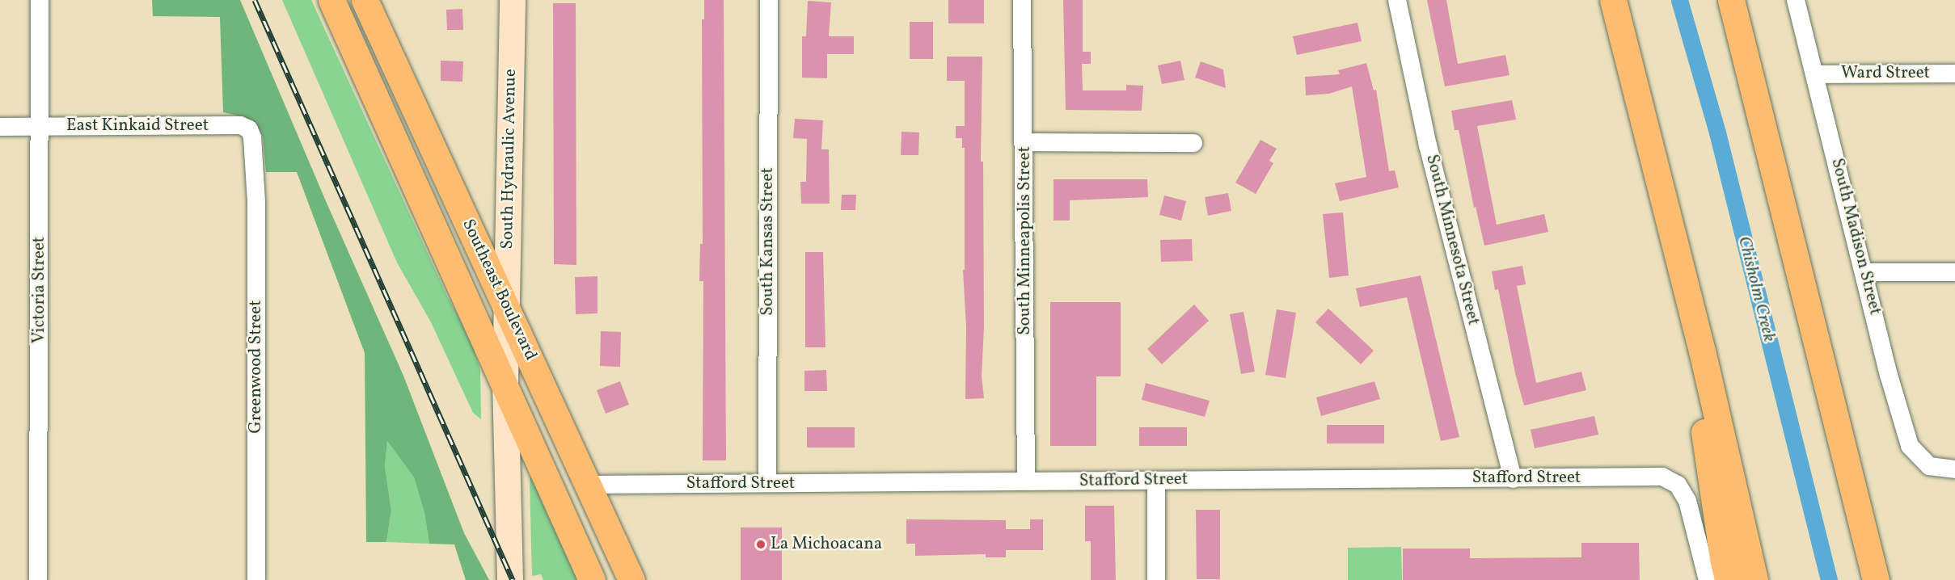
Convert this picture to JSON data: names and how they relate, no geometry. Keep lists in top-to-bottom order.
{
  "streets": {
    "main road": ["Southeast Boulevard"],
    "street": [
      "Ward Street",
      "East Kinkaid Street",
      "South Hydraulic Avenue",
      "South Madison Street",
      "South Minnesota Street",
      "South Minneapolis Street",
      "South Kansas Street",
      "Victoria Street",
      "Greenwood Street",
      "Stafford Street"
    ]
  },
  "crossings": [
    ["Ward Street", "South Madison Street"],
    ["East Kinkaid Street", "Victoria Street"],
    ["East Kinkaid Street", "Greenwood Street"],
    ["South Hydraulic Avenue", "Southeast Boulevard"],
    ["South Minnesota Street", "Stafford Street"],
    ["South Minneapolis Street", "Stafford Street"],
    ["South Kansas Street", "Stafford Street"],
    ["Southeast Boulevard", "Stafford Street"]
  ],
  "water": ["Chisholm Creek"],
  "places": ["La Michoacana"]
}
